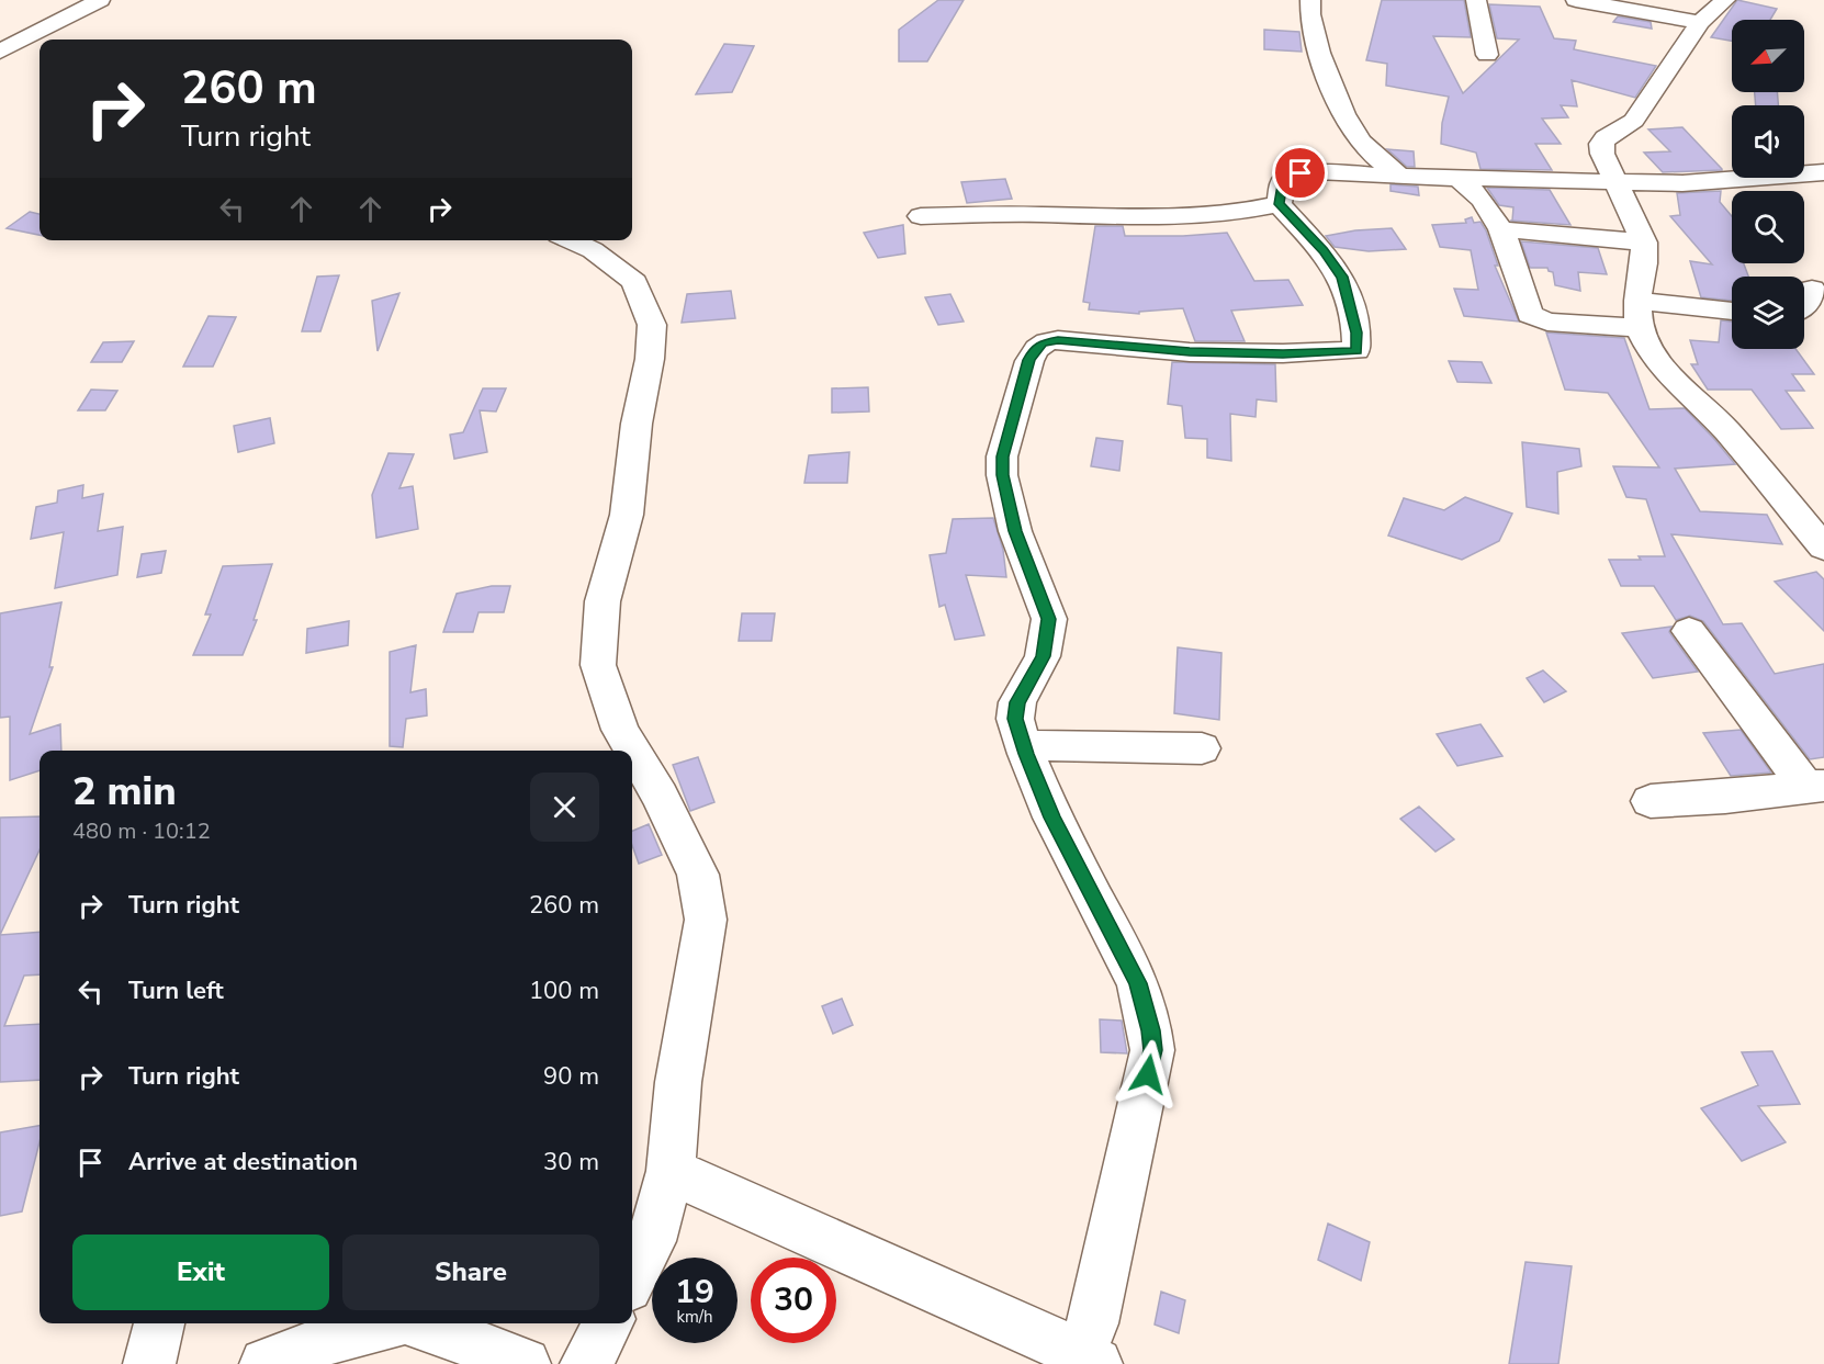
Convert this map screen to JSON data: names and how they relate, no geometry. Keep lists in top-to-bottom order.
{
  "north": "bottom left",
  "page": {
    "turn": ["260 m", "Turn right"],
    "heading": ["2 min", "480 m · 10:12"],
    "list": [
      {
        "name": "Turn right",
        "value": "260 m"
      },
      {
        "name": "Turn left",
        "value": "100 m"
      },
      {
        "name": "Turn right",
        "value": "90 m"
      },
      {
        "name": "Arrive at destination",
        "value": "30 m"
      }
    ],
    "buttons": ["Exit", "Share"],
    "speed": "19 km/h",
    "limit": "30"
  }
}
